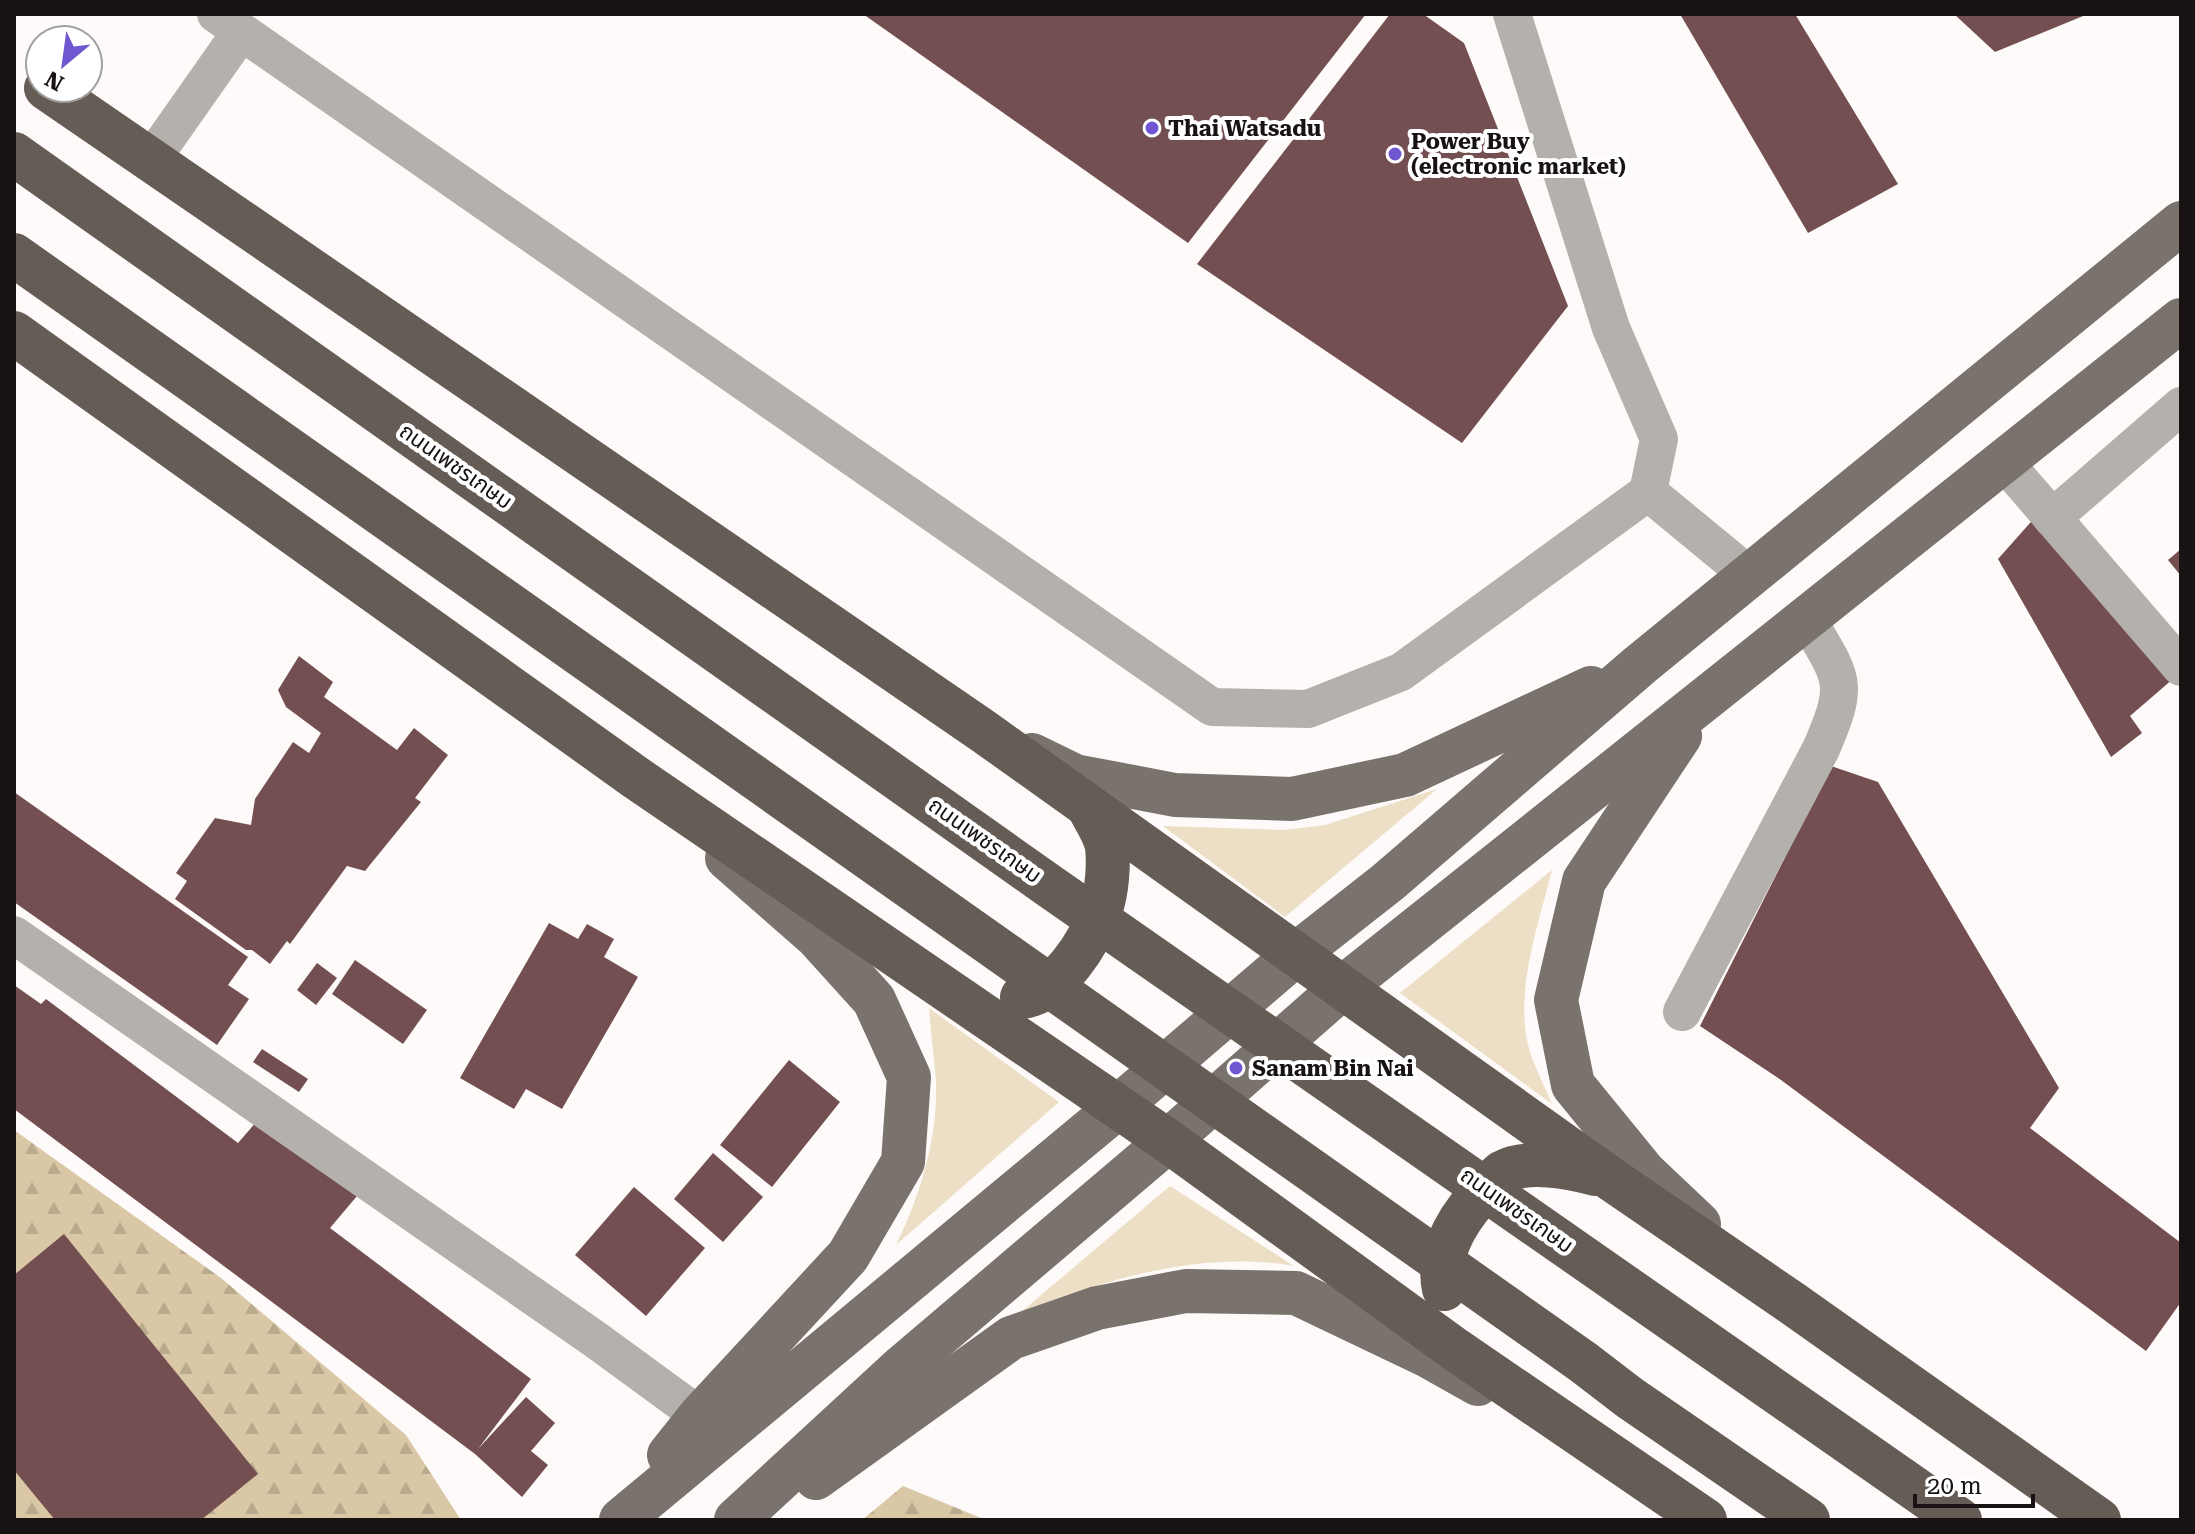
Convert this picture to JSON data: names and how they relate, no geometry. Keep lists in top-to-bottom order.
{
  "streets": {
    "highway": ["ถนนเพชรเกษม"]
  },
  "places": ["Thai Watsadu", "Power Buy (electronic market)", "Sanam Bin Nai"],
  "scale_bar": "20 m",
  "north": "bottom left"
}
